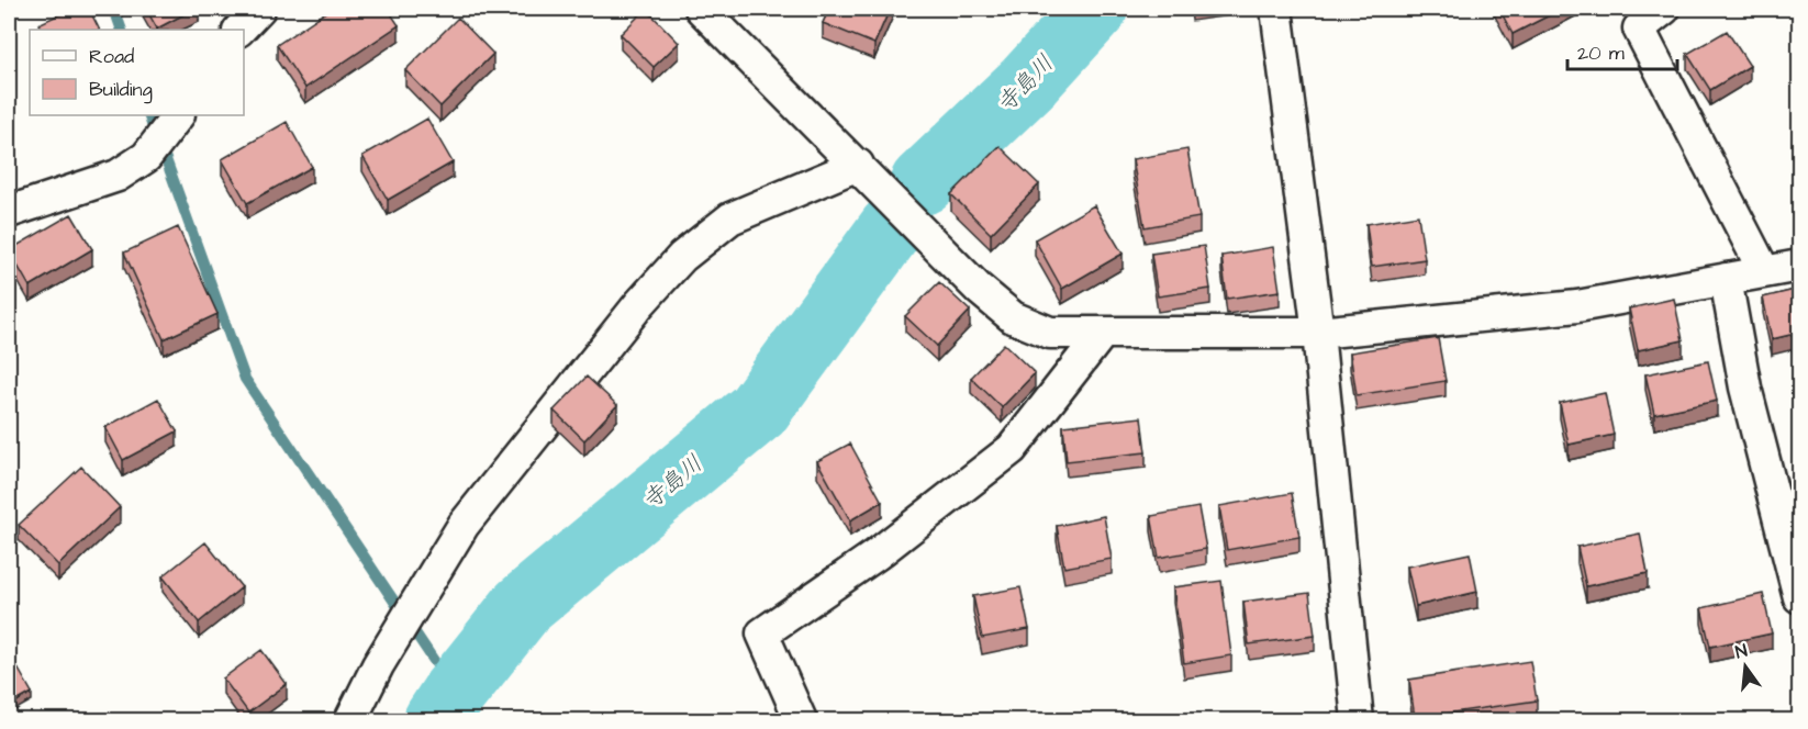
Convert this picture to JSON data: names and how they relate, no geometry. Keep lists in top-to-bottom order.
{
  "water": ["寺島川"],
  "legend": ["Road", "Building"],
  "scale_bar": "20 m",
  "north": "top"
}
